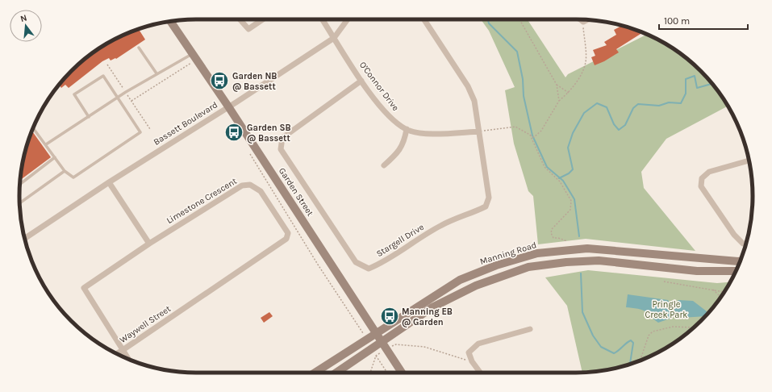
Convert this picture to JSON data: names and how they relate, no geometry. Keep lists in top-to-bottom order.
{
  "streets": {
    "main road": ["Garden Street", "Manning Road"],
    "street": [
      "O'Connor Drive",
      "Bassett Boulevard",
      "Limestone Crescent",
      "Stargell Drive",
      "Waywell Street"
    ]
  },
  "crossings": [
    ["O'Connor Drive", "Bassett Boulevard"],
    ["O'Connor Drive", "Stargell Drive"],
    ["Bassett Boulevard", "Garden Street"],
    ["Garden Street", "Manning Road"],
    ["Limestone Crescent", "Waywell Street"]
  ],
  "parks": ["Pringle Creek Park"],
  "places": {
    "bus stop": ["Garden NB @ Bassett", "Garden SB @ Bassett", "Manning EB @ Garden"]
  },
  "scale_bar": "100 m",
  "north": "top"
}
